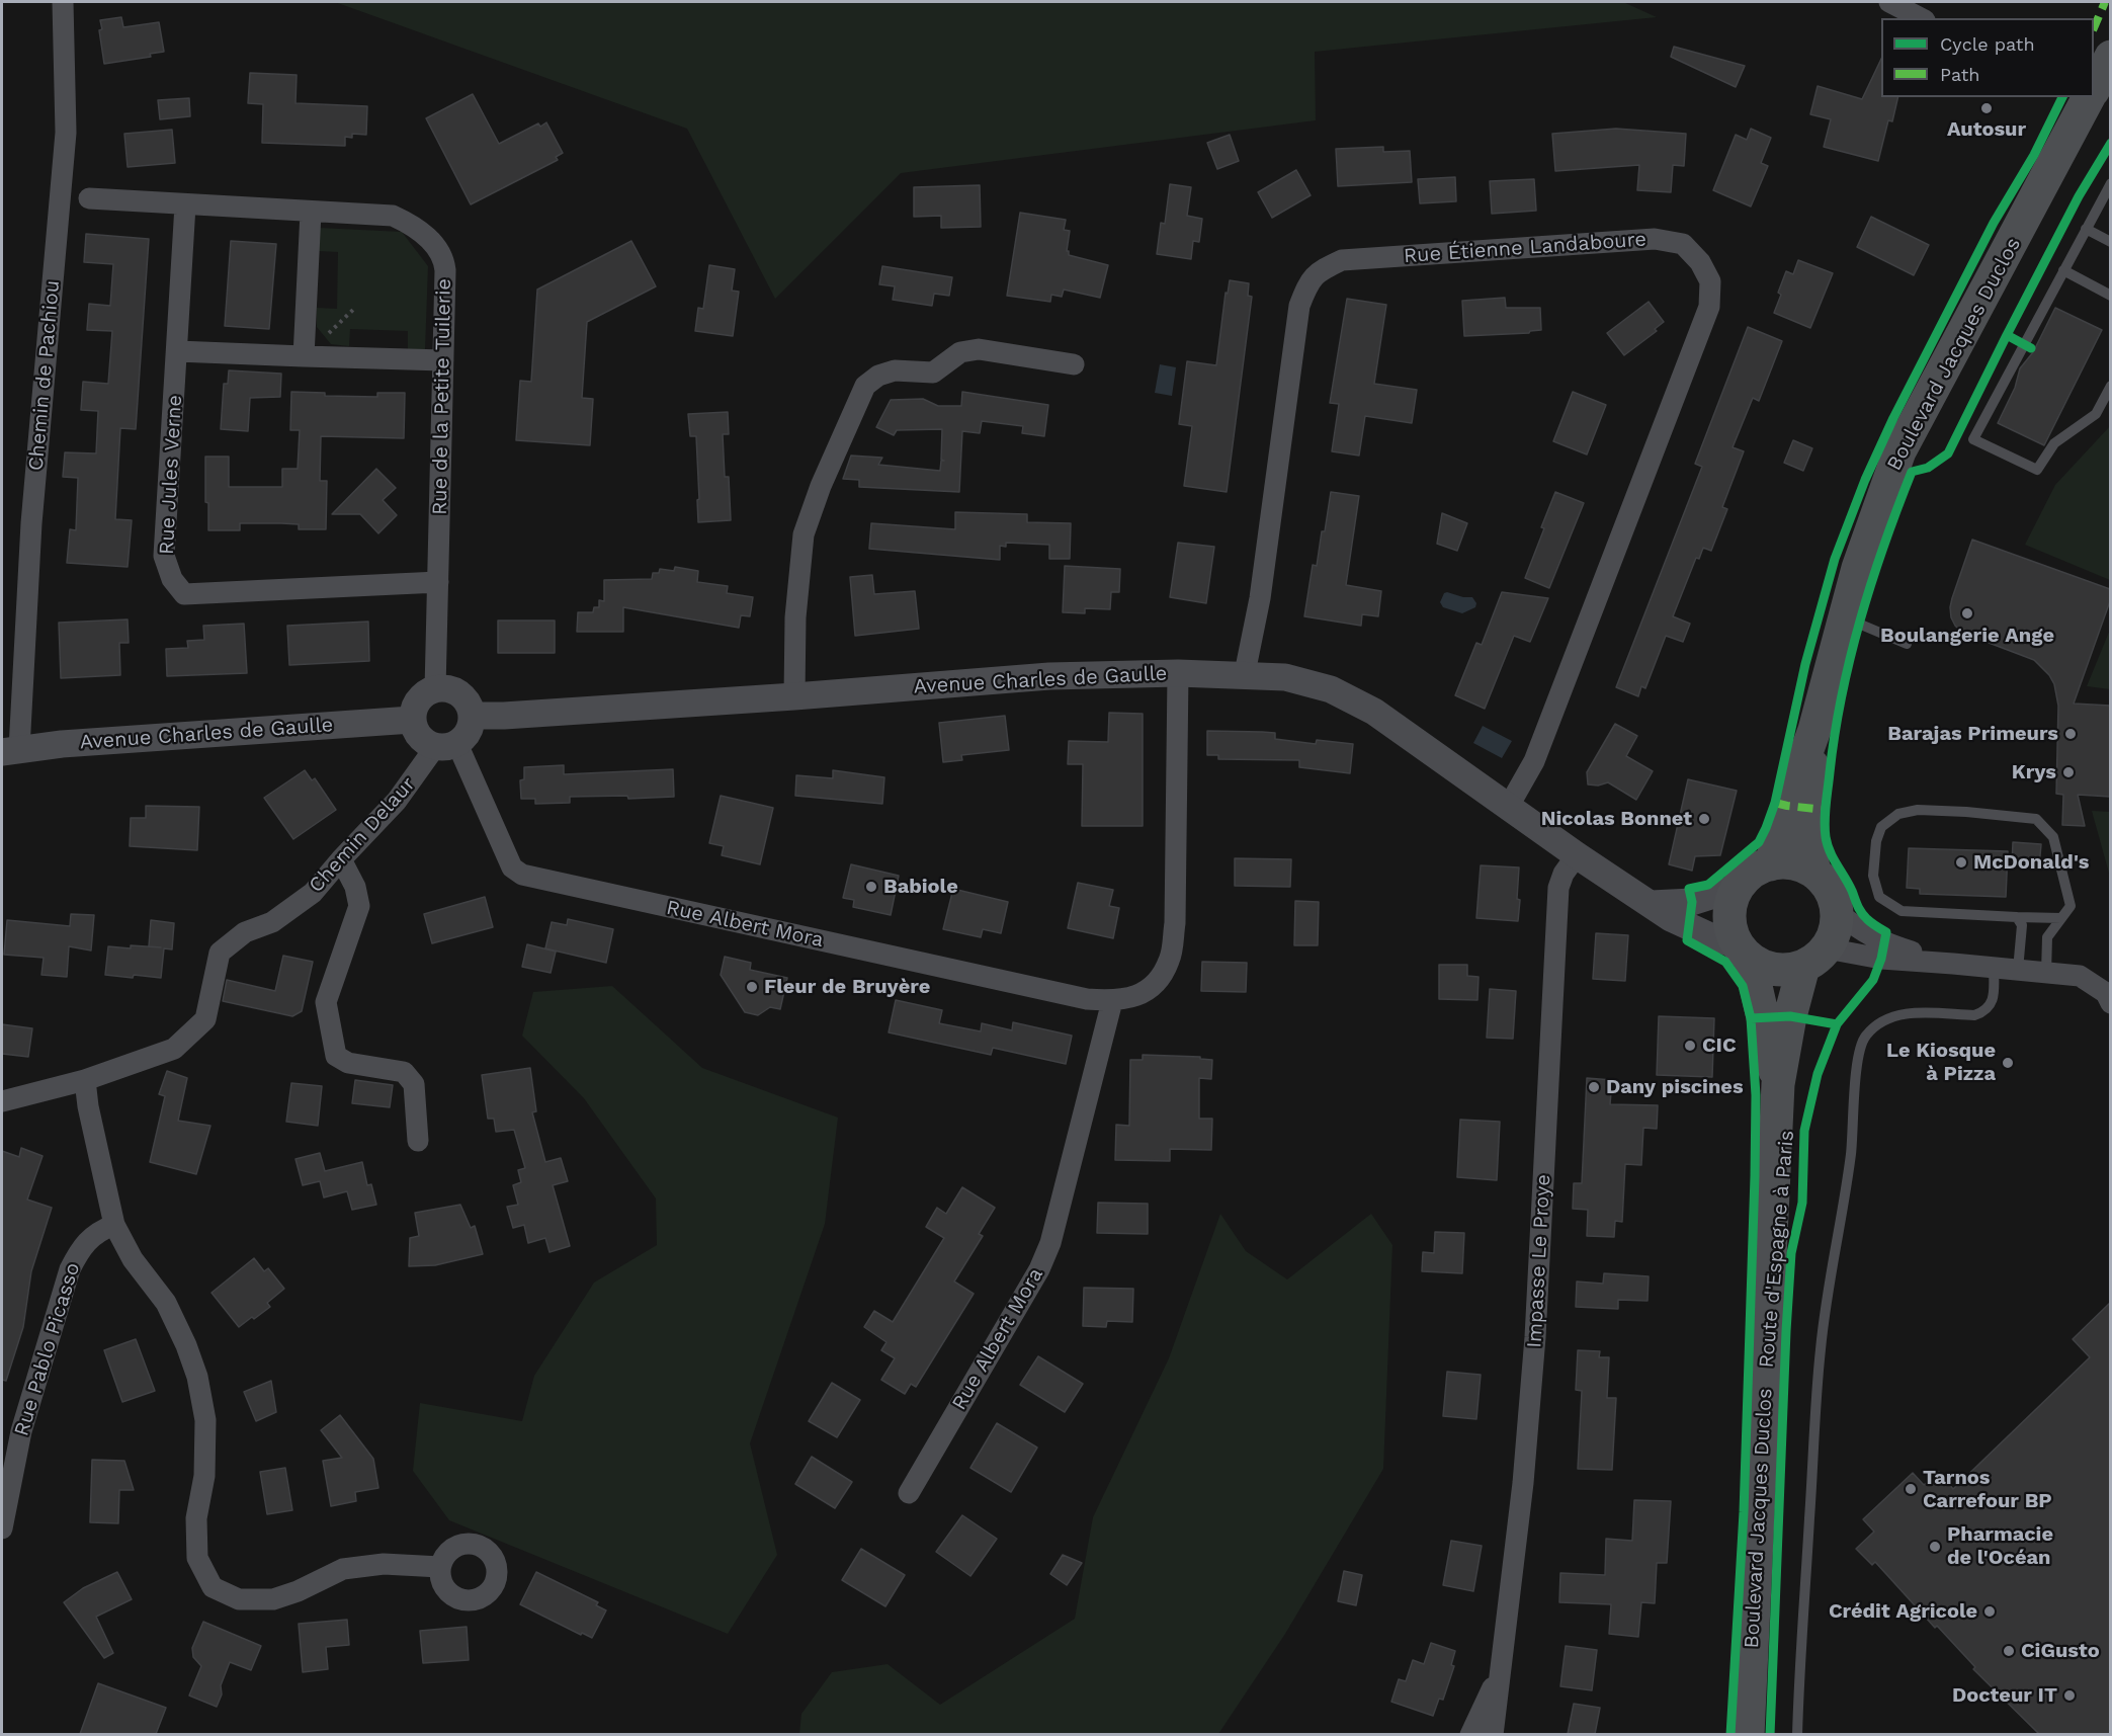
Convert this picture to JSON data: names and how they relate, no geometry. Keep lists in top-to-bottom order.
{
  "streets": {
    "main road": ["Boulevard Jacques Duclos"],
    "street": [
      "Rue Étienne Landaboure",
      "Chemin de Pachiou",
      "Rue de la Petite Tuilerie",
      "Rue Jules Verne",
      "Avenue Charles de Gaulle",
      "Chemin Delaur",
      "Rue Albert Mora",
      "Impasse Le Proye",
      "Rue Pablo Picasso"
    ],
    "cycle path": ["Route d'Espagne à Paris"]
  },
  "crossings": [
    ["Rue Étienne Landaboure", "Avenue Charles de Gaulle"],
    ["Boulevard Jacques Duclos", "Avenue Charles de Gaulle"],
    ["Chemin de Pachiou", "Avenue Charles de Gaulle"],
    ["Rue de la Petite Tuilerie", "Rue Jules Verne"],
    ["Rue de la Petite Tuilerie", "Avenue Charles de Gaulle"],
    ["Rue de la Petite Tuilerie", "Chemin Delaur"],
    ["Rue de la Petite Tuilerie", "Rue Albert Mora"],
    ["Avenue Charles de Gaulle", "Chemin Delaur"],
    ["Avenue Charles de Gaulle", "Rue Albert Mora"],
    ["Avenue Charles de Gaulle", "Impasse Le Proye"],
    ["Chemin Delaur", "Rue Albert Mora"]
  ],
  "places": [
    "Autosur",
    "Boulangerie Ange",
    "Barajas Primeurs",
    "Krys",
    "Nicolas Bonnet",
    "McDonald's",
    "Babiole",
    "Fleur de Bruyère",
    "CIC",
    "Le Kiosque à Pizza",
    "Dany piscines",
    "Tarnos Carrefour BP",
    "Pharmacie de l'Océan",
    "Crédit Agricole",
    "CiGusto",
    "Docteur IT"
  ],
  "legend": ["Cycle path", "Path"]
}
